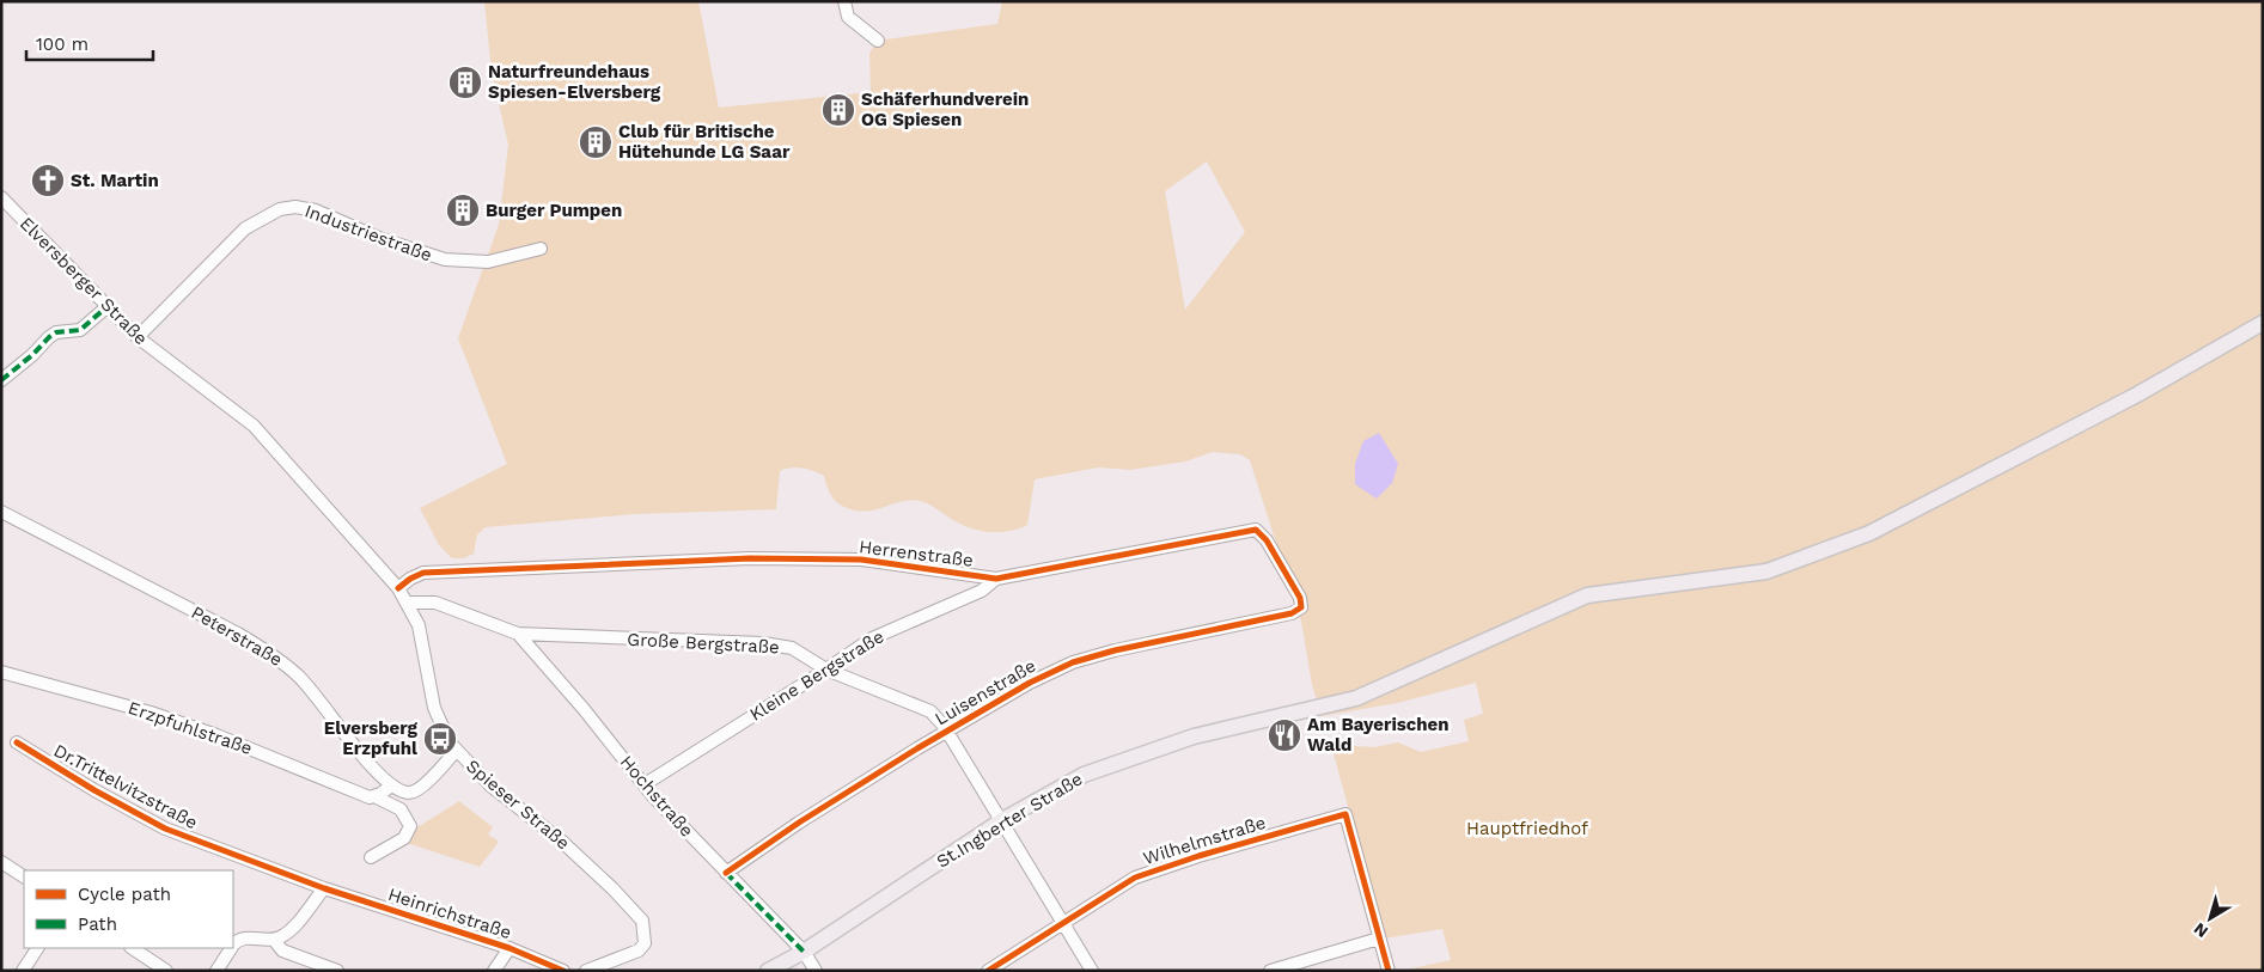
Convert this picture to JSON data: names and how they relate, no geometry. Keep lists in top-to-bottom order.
{
  "streets": {
    "main road": ["St.Ingberter Straße"],
    "street": [
      "Industriestraße",
      "Elversberger Straße",
      "Herrenstraße",
      "Peterstraße",
      "Große Bergstraße",
      "Kleine Bergstraße",
      "Luisenstraße",
      "Erzpfuhlstraße",
      "Dr.Trittelvitzstraße",
      "Hochstraße",
      "Spieser Straße",
      "Wilhelmstraße",
      "Heinrichstraße"
    ]
  },
  "crossings": [
    ["Industriestraße", "Elversberger Straße"],
    ["Elversberger Straße", "Spieser Straße"],
    ["Herrenstraße", "Kleine Bergstraße"],
    ["Herrenstraße", "Luisenstraße"],
    ["Herrenstraße", "Spieser Straße"],
    ["Große Bergstraße", "Kleine Bergstraße"],
    ["Große Bergstraße", "Luisenstraße"],
    ["Große Bergstraße", "Hochstraße"],
    ["Große Bergstraße", "Spieser Straße"],
    ["Große Bergstraße", "St.Ingberter Straße"],
    ["Große Bergstraße", "Wilhelmstraße"],
    ["Kleine Bergstraße", "Hochstraße"],
    ["Luisenstraße", "Hochstraße"],
    ["Dr.Trittelvitzstraße", "Heinrichstraße"],
    ["Hochstraße", "St.Ingberter Straße"]
  ],
  "parks": ["Hauptfriedhof"],
  "places": {
    "building": [
      "Naturfreundehaus Spiesen-Elversberg",
      "Schäferhundverein OG Spiesen",
      "Club für Britische Hütehunde LG Saar",
      "Burger Pumpen"
    ],
    "church": ["St. Martin"],
    "restaurant": ["Am Bayerischen Wald"],
    "bus stop": ["Elversberg Erzpfuhl"]
  },
  "legend": ["Cycle path", "Path"],
  "scale_bar": "100 m",
  "north": "bottom left"
}
